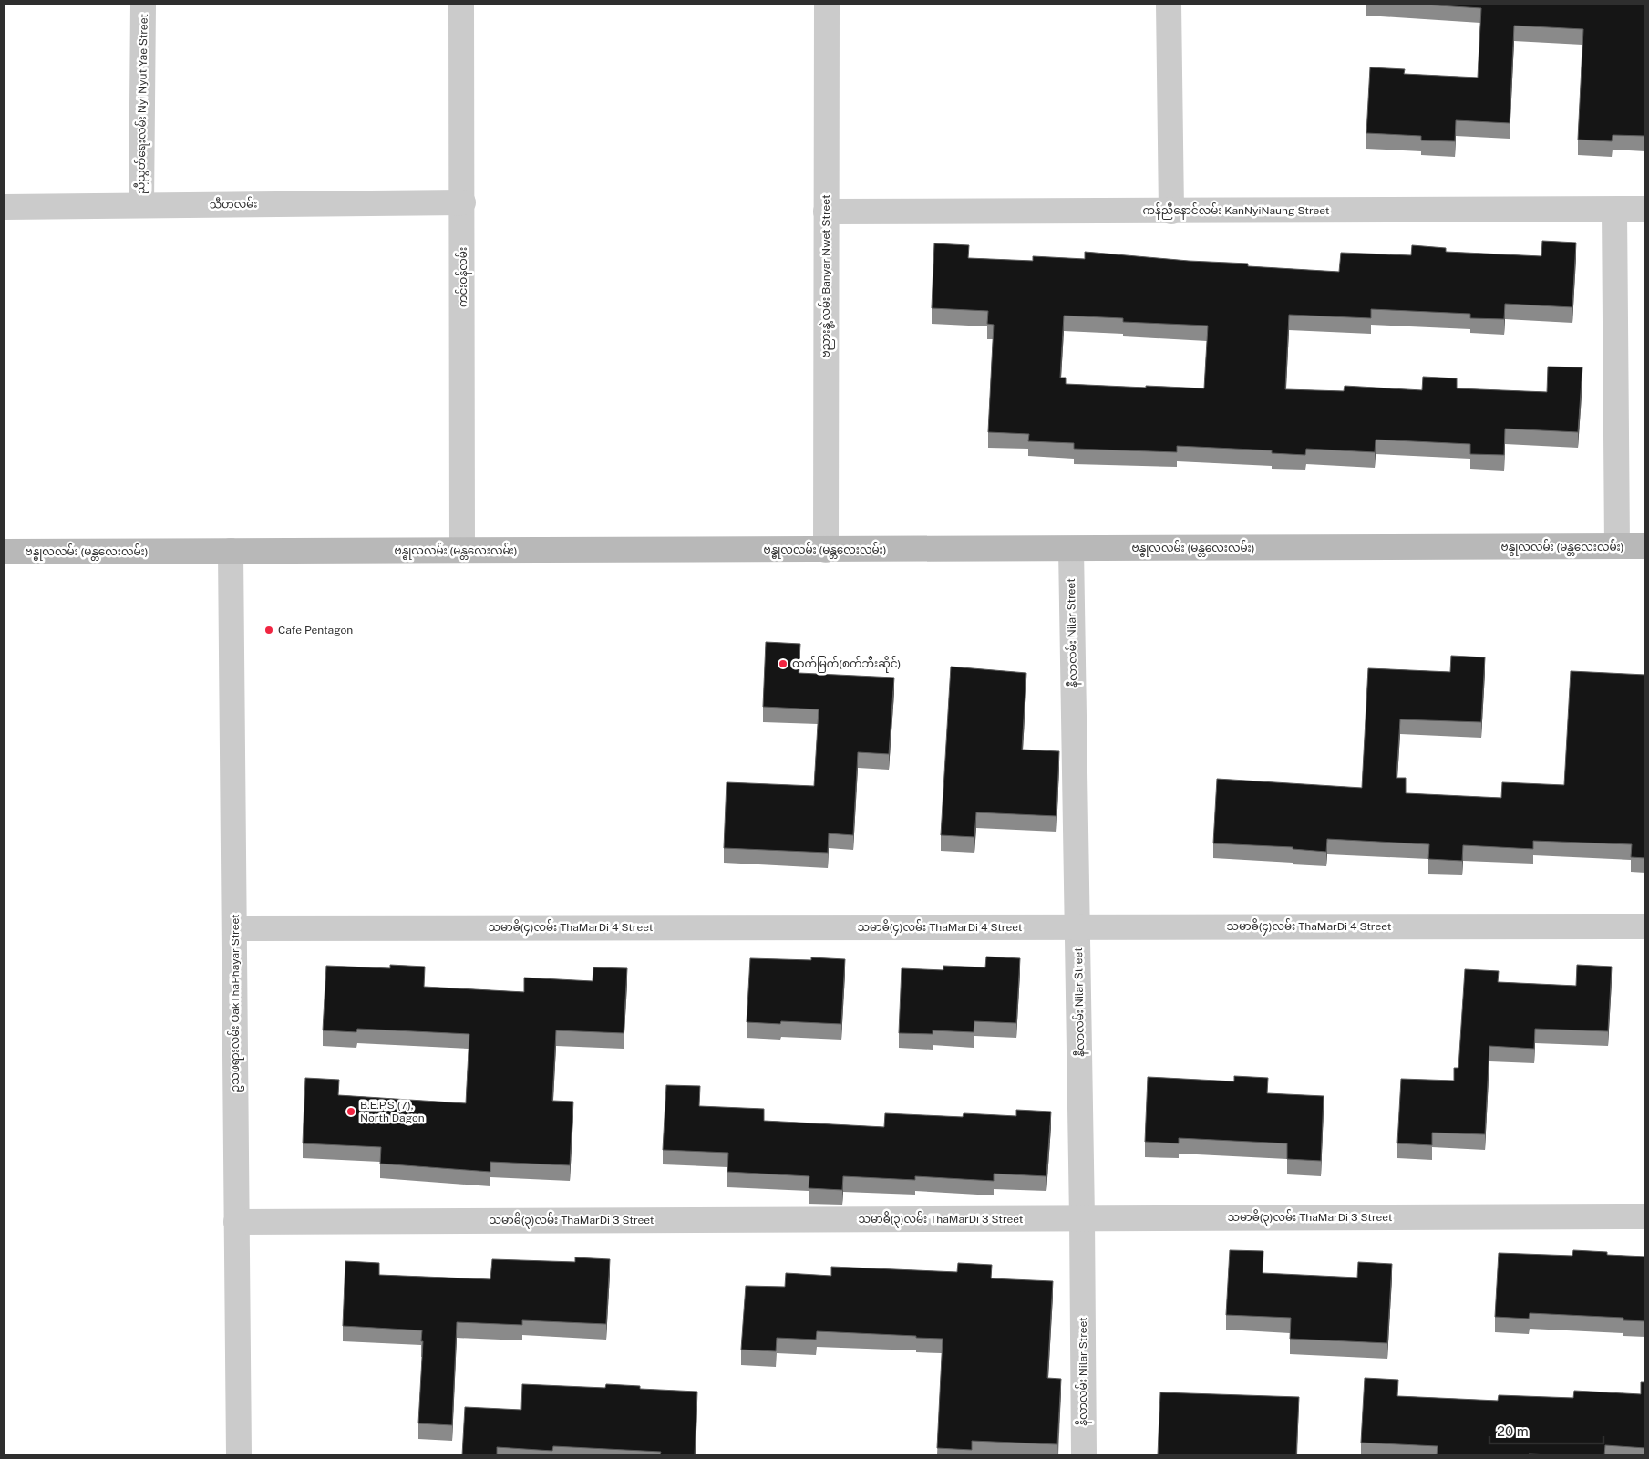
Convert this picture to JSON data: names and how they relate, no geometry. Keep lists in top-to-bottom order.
{
  "streets": {
    "street": [
      "ညီညွတ်ရေးလမ်း Nyi Nyut Yae Street",
      "သီဟလမ်း",
      "ကန်ညီနောင်လမ်း KanNyiNaung Street",
      "ဗညားနွဲ့လမ်း Banyar Nwet Street",
      "ကင်းဝန်လမ်း",
      "ဗန္ဓုလလမ်း (မန္တလေးလမ်း)",
      "နီလာလမ်း Nilar Street",
      "သမာဓိ(၄)လမ်း ThaMarDi 4 Street",
      "ဥသဖရားလမ်း OakThaPhayar Street",
      "သမာဓိ(၃)လမ်း ThaMarDi 3 Street"
    ]
  },
  "crossings": [
    ["ညီညွတ်ရေးလမ်း Nyi Nyut Yae Street", "သီဟလမ်း"],
    ["သီဟလမ်း", "ကင်းဝန်လမ်း"],
    ["ကန်ညီနောင်လမ်း KanNyiNaung Street", "ဗညားနွဲ့လမ်း Banyar Nwet Street"],
    ["ဗညားနွဲ့လမ်း Banyar Nwet Street", "ဗန္ဓုလလမ်း (မန္တလေးလမ်း)"],
    ["ကင်းဝန်လမ်း", "ဗန္ဓုလလမ်း (မန္တလေးလမ်း)"],
    ["ဗန္ဓုလလမ်း (မန္တလေးလမ်း)", "နီလာလမ်း Nilar Street"],
    ["ဗန္ဓုလလမ်း (မန္တလေးလမ်း)", "ဥသဖရားလမ်း OakThaPhayar Street"],
    ["နီလာလမ်း Nilar Street", "သမာဓိ(၄)လမ်း ThaMarDi 4 Street"],
    ["နီလာလမ်း Nilar Street", "သမာဓိ(၃)လမ်း ThaMarDi 3 Street"],
    ["သမာဓိ(၄)လမ်း ThaMarDi 4 Street", "ဥသဖရားလမ်း OakThaPhayar Street"],
    ["ဥသဖရားလမ်း OakThaPhayar Street", "သမာဓိ(၃)လမ်း ThaMarDi 3 Street"]
  ],
  "places": ["Cafe Pentagon", "ထက်မြက်(စက်ဘီးဆိုင်)", "B.E.P.S (7), North Dagon"],
  "scale_bar": "20 m"
}
